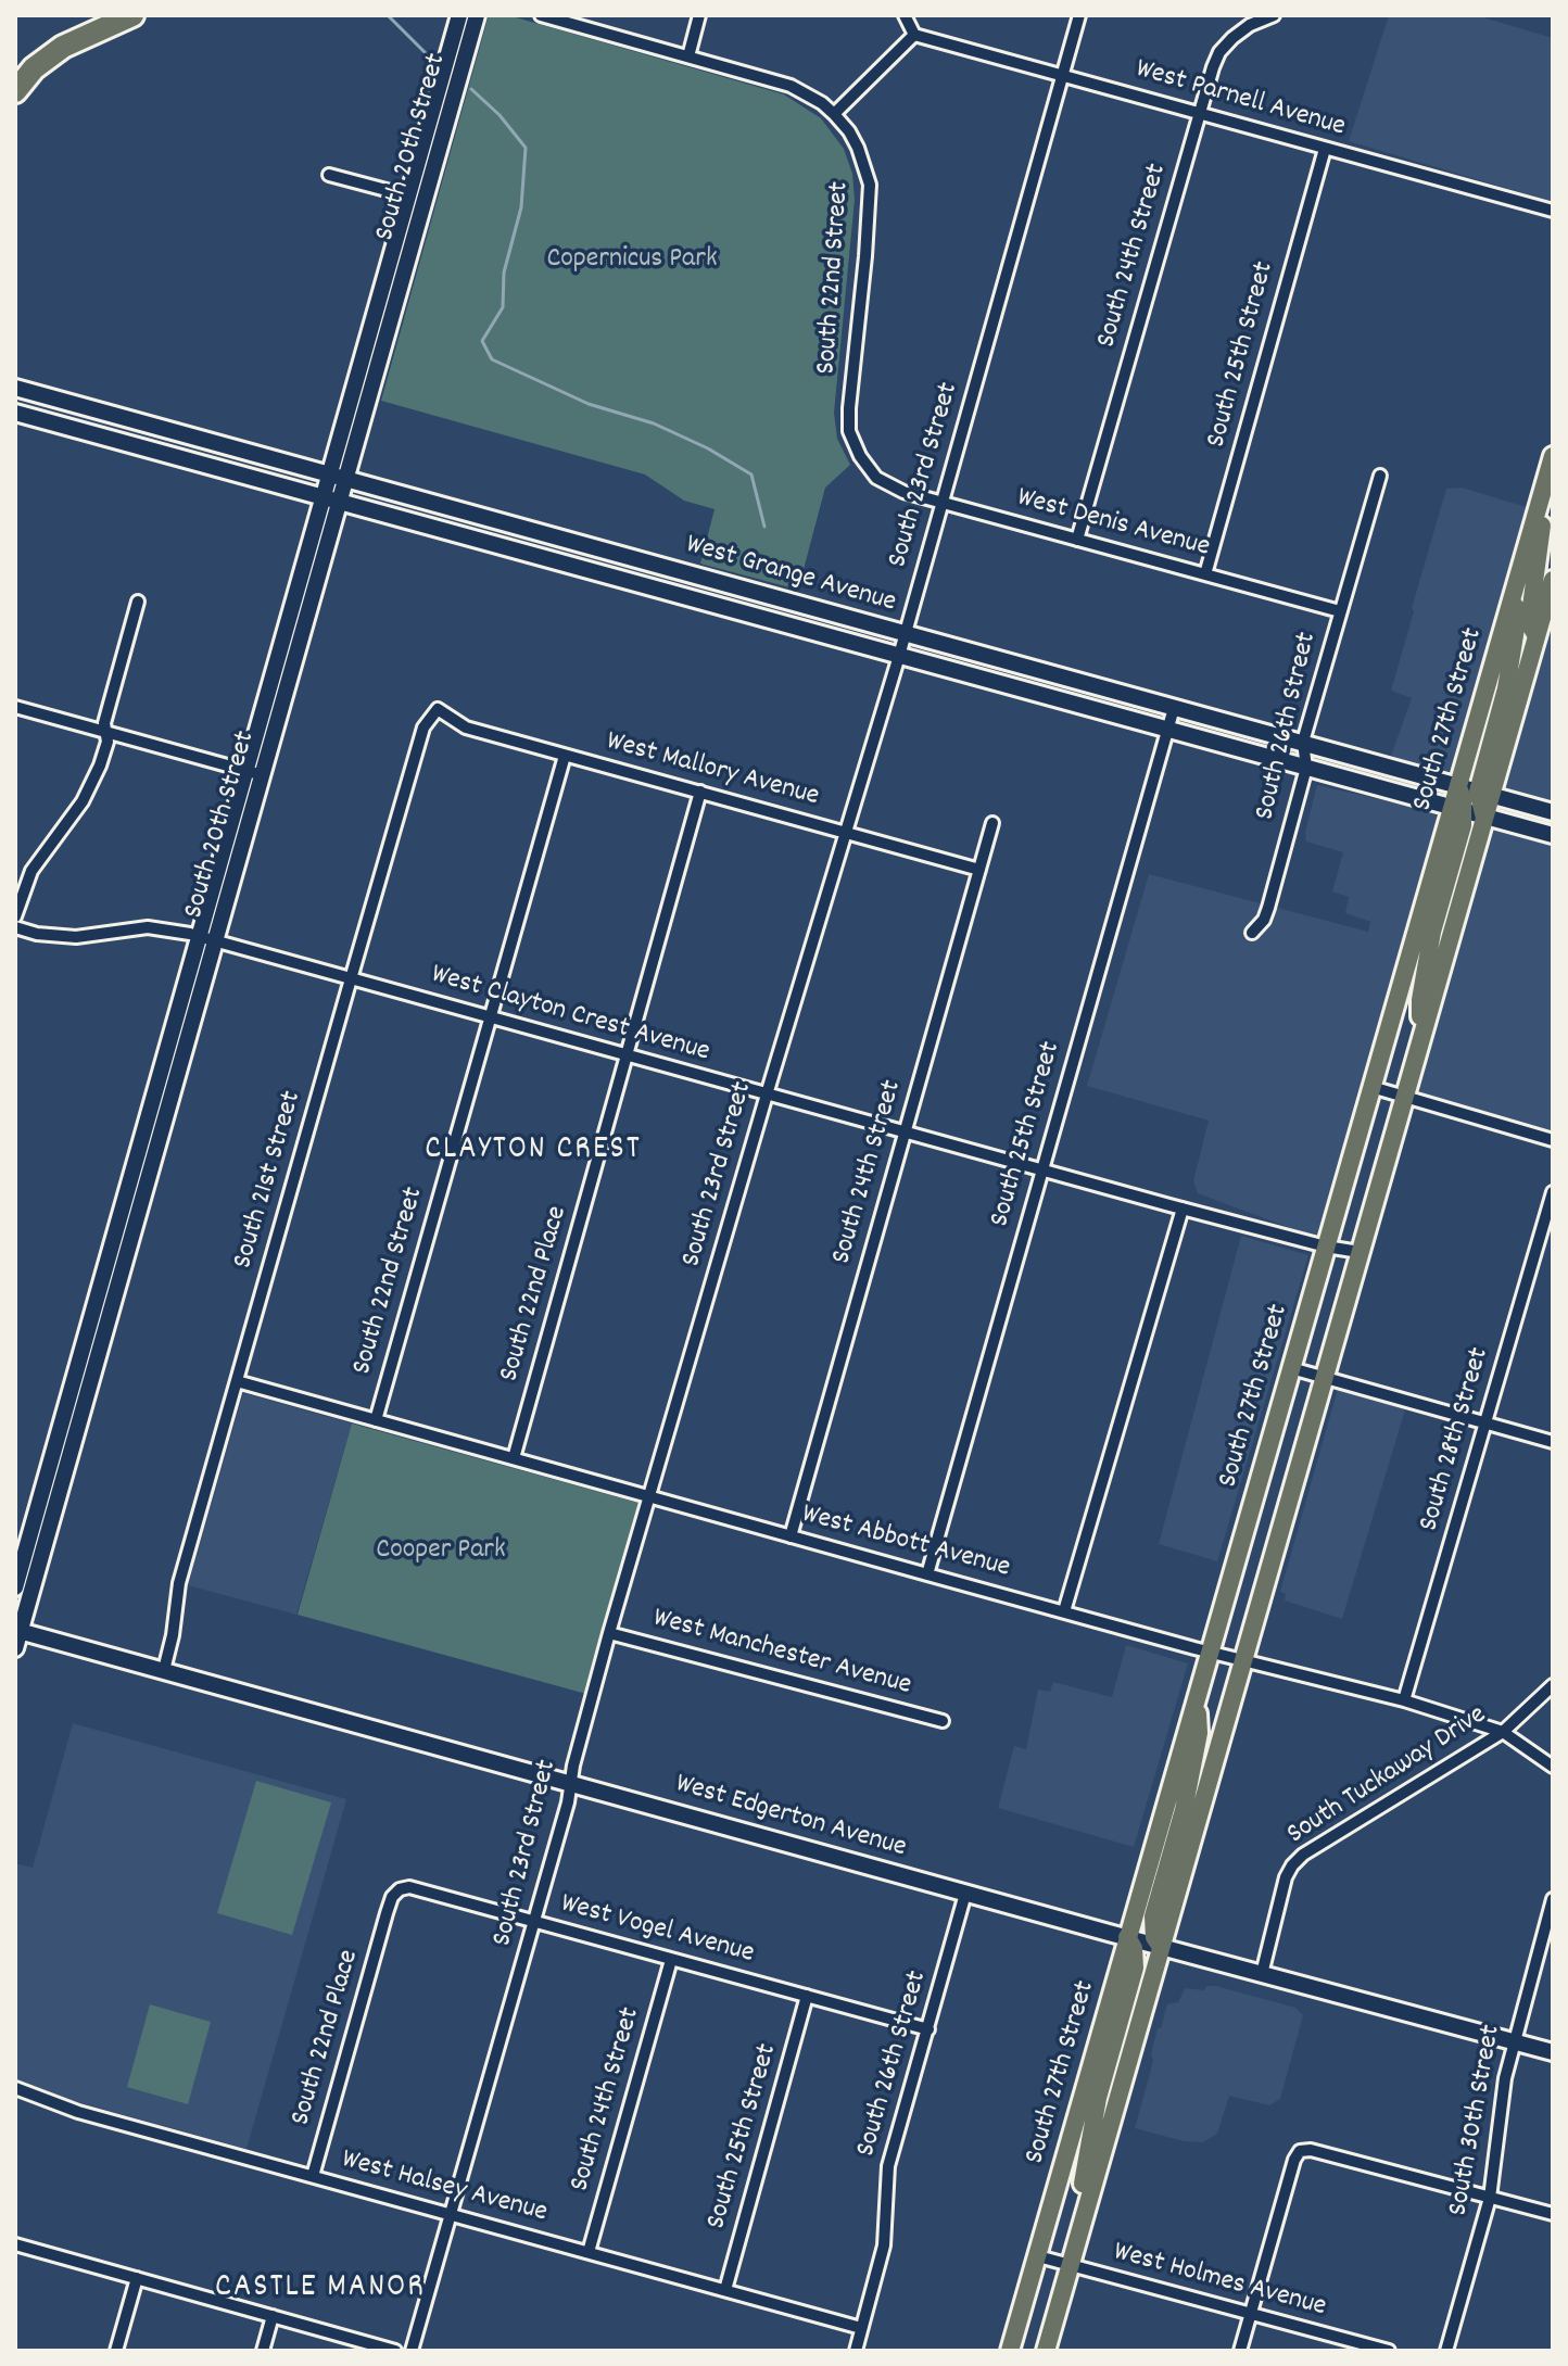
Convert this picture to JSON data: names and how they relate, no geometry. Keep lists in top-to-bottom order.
{
  "streets": {
    "main road": ["South 27th Street"],
    "street": [
      "West Parnell Avenue",
      "South 20th Street",
      "South 24th Street",
      "South 22nd Street",
      "South 25th Street",
      "South 23rd Street",
      "West Denis Avenue",
      "West Grange Avenue",
      "South 26th Street",
      "West Mallory Avenue",
      "West Clayton Crest Avenue",
      "South 21st Street",
      "South 22nd Place",
      "South 28th Street",
      "West Abbott Avenue",
      "West Manchester Avenue",
      "South Tuckaway Drive",
      "West Edgerton Avenue",
      "West Vogel Avenue",
      "South 30th Street",
      "West Halsey Avenue",
      "West Holmes Avenue"
    ]
  },
  "crossings": [
    ["West Parnell Avenue", "South 24th Street"],
    ["West Parnell Avenue", "South 25th Street"],
    ["West Parnell Avenue", "South 23rd Street"],
    ["South 20th Street", "West Grange Avenue"],
    ["South 20th Street", "West Clayton Crest Avenue"],
    ["South 20th Street", "West Edgerton Avenue"],
    ["South 24th Street", "West Denis Avenue"],
    ["South 24th Street", "West Mallory Avenue"],
    ["South 24th Street", "West Clayton Crest Avenue"],
    ["South 24th Street", "West Abbott Avenue"],
    ["South 24th Street", "West Vogel Avenue"],
    ["South 24th Street", "West Halsey Avenue"],
    ["South 22nd Street", "West Denis Avenue"],
    ["South 22nd Street", "West Mallory Avenue"],
    ["South 22nd Street", "West Clayton Crest Avenue"],
    ["South 22nd Street", "West Abbott Avenue"],
    ["South 25th Street", "West Denis Avenue"],
    ["South 25th Street", "West Grange Avenue"],
    ["South 25th Street", "West Clayton Crest Avenue"],
    ["South 25th Street", "West Abbott Avenue"],
    ["South 25th Street", "West Vogel Avenue"],
    ["South 25th Street", "West Halsey Avenue"],
    ["South 23rd Street", "West Denis Avenue"],
    ["South 23rd Street", "West Grange Avenue"],
    ["South 23rd Street", "West Mallory Avenue"],
    ["South 23rd Street", "West Clayton Crest Avenue"],
    ["South 23rd Street", "West Abbott Avenue"],
    ["South 23rd Street", "West Manchester Avenue"],
    ["South 23rd Street", "West Edgerton Avenue"],
    ["South 23rd Street", "West Vogel Avenue"],
    ["South 23rd Street", "West Halsey Avenue"],
    ["West Denis Avenue", "South 26th Street"],
    ["West Grange Avenue", "South 27th Street"],
    ["West Grange Avenue", "South 26th Street"],
    ["South 27th Street", "West Clayton Crest Avenue"],
    ["South 27th Street", "West Abbott Avenue"],
    ["South 27th Street", "West Edgerton Avenue"],
    ["South 27th Street", "West Holmes Avenue"],
    ["South 26th Street", "West Edgerton Avenue"],
    ["South 26th Street", "West Vogel Avenue"],
    ["South 26th Street", "West Halsey Avenue"],
    ["West Mallory Avenue", "South 21st Street"],
    ["West Mallory Avenue", "South 22nd Place"],
    ["West Clayton Crest Avenue", "South 21st Street"],
    ["West Clayton Crest Avenue", "South 22nd Place"],
    ["South 21st Street", "West Abbott Avenue"],
    ["South 21st Street", "West Edgerton Avenue"],
    ["South 22nd Place", "West Abbott Avenue"],
    ["South 22nd Place", "West Vogel Avenue"],
    ["South 22nd Place", "West Halsey Avenue"],
    ["South 28th Street", "West Abbott Avenue"],
    ["West Abbott Avenue", "South Tuckaway Drive"],
    ["South Tuckaway Drive", "West Edgerton Avenue"],
    ["West Edgerton Avenue", "South 30th Street"]
  ],
  "districts": ["CLAYTON CREST", "CASTLE MANOR"],
  "parks": ["Copernicus Park", "Cooper Park"]
}
